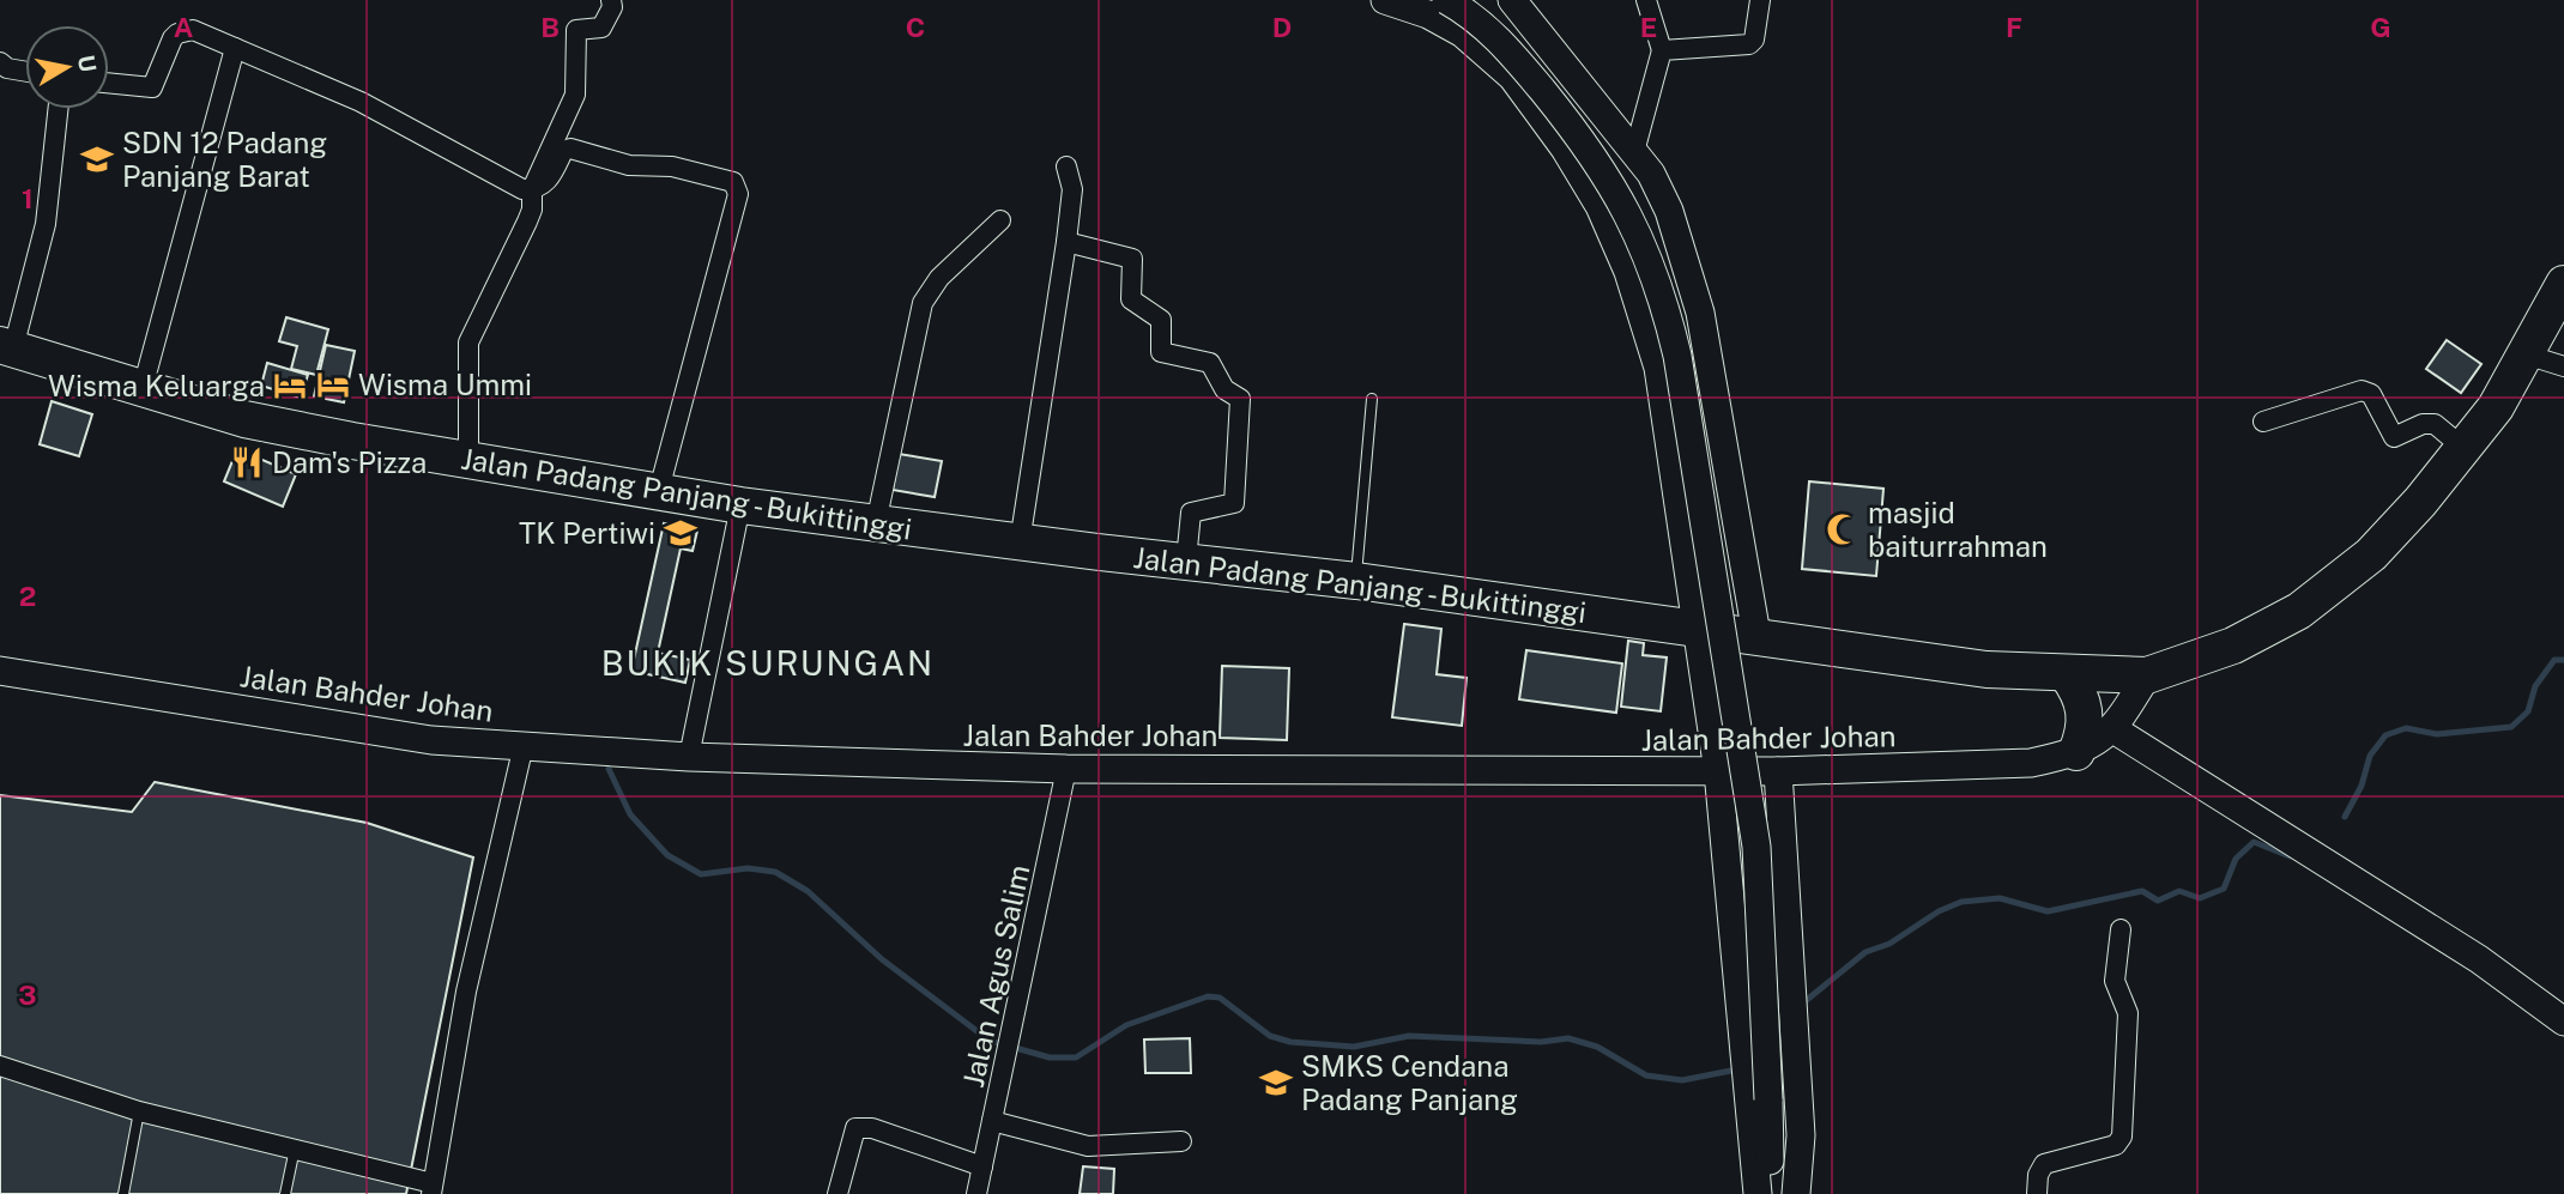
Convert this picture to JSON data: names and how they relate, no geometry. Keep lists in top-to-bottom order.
{
  "streets": {
    "highway": ["Jalan Padang Panjang - Bukittinggi"],
    "main road": ["Jalan Bahder Johan"],
    "street": ["Jalan Agus Salim"]
  },
  "crossings": [
    ["Jalan Padang Panjang - Bukittinggi", "Jalan Bahder Johan"],
    ["Jalan Bahder Johan", "Jalan Agus Salim"]
  ],
  "districts": ["BUKIK SURUNGAN"],
  "places": {
    "school or university": ["SDN 12 Padang Panjang Barat", "TK Pertiwi", "SMKS Cendana Padang Panjang"],
    "hotel": ["Wisma Ummi", "Wisma Keluarga"],
    "restaurant": ["Dam's Pizza"],
    "mosque": ["masjid baiturrahman"]
  },
  "north": "right",
  "grid": {
    "columns": [
      "A",
      "B",
      "C",
      "D",
      "E",
      "F",
      "G"
    ],
    "rows": ["1", "2", "3"]
  }
}
